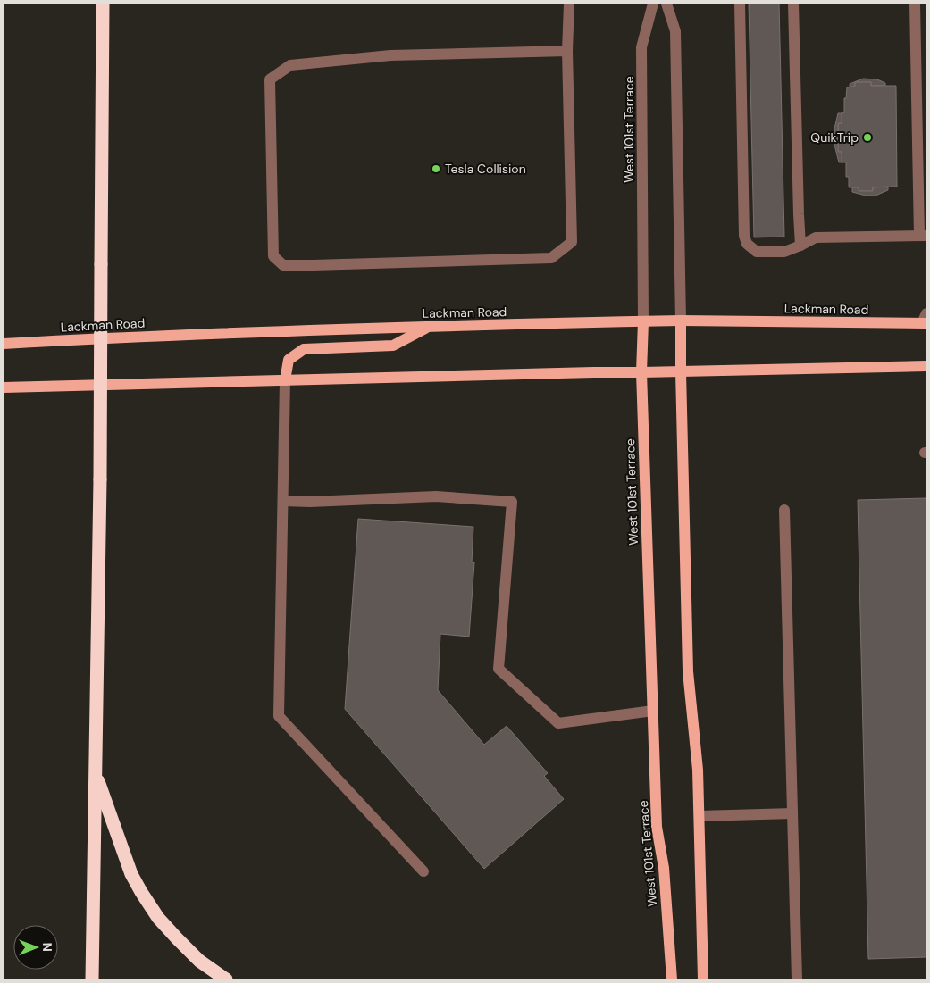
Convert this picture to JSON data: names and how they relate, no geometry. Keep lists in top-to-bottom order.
{
  "streets": {
    "main road": ["West 101st Terrace", "Lackman Road"]
  },
  "crossings": [
    ["West 101st Terrace", "Lackman Road"]
  ],
  "places": ["QuikTrip", "Tesla Collision"],
  "north": "right"
}
